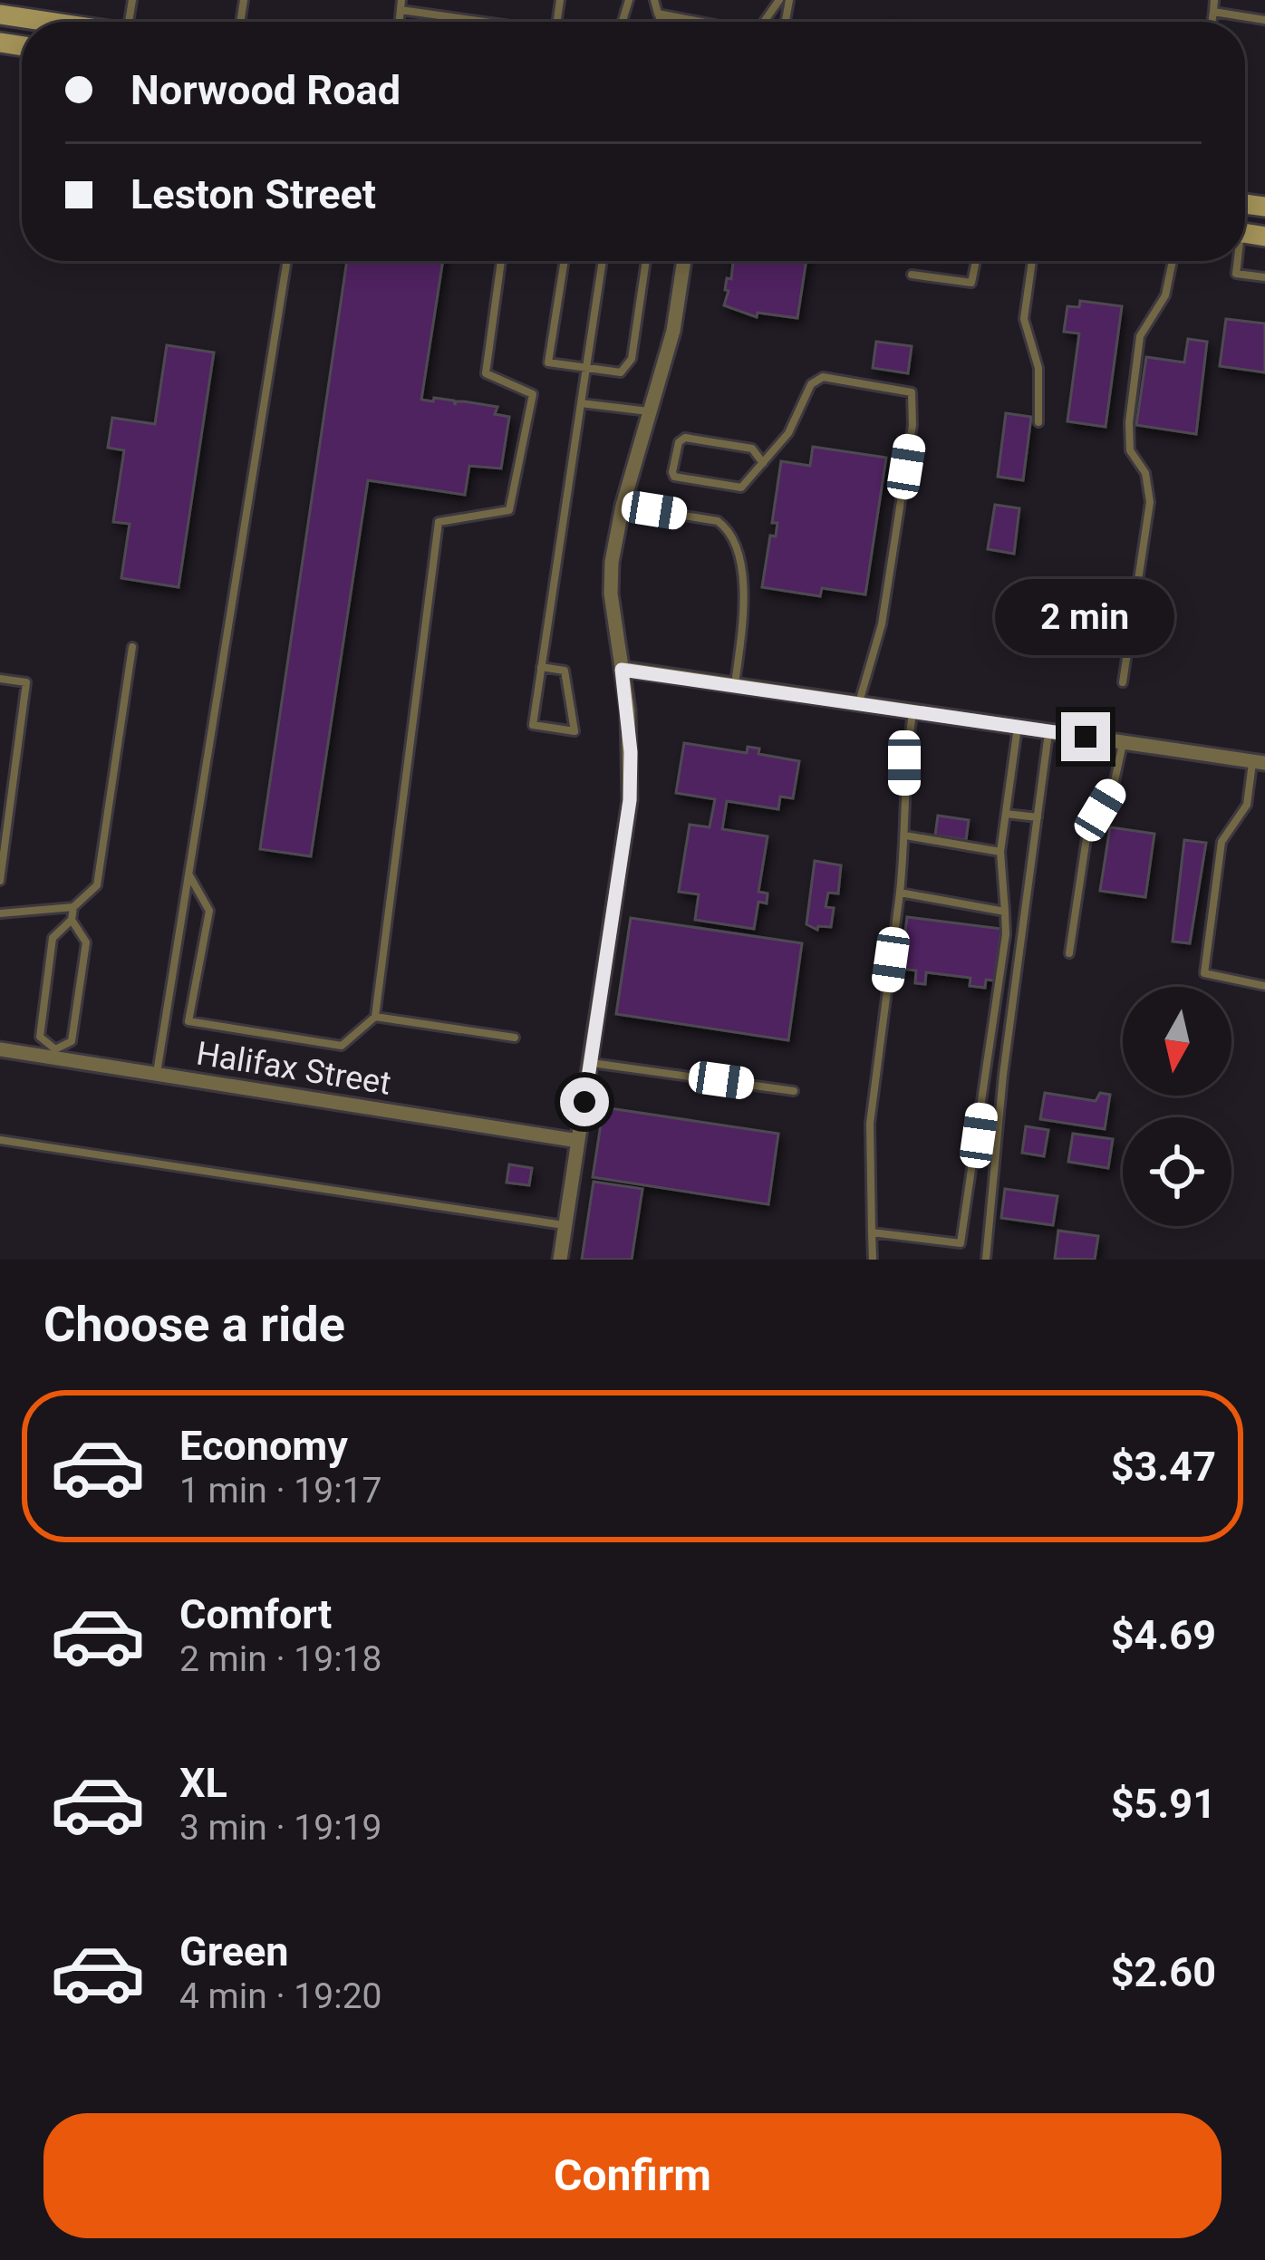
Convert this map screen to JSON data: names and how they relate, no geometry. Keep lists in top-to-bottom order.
{
  "streets": {
    "street": ["Halifax Street"]
  },
  "north": "bottom",
  "page": {
    "banner": ["Norwood Road", "Leston Street"],
    "bubble": "2 min",
    "heading": "Choose a ride",
    "list": [
      {
        "name": "Economy",
        "note": "1 min · 19:17",
        "value": "$3.47"
      },
      {
        "name": "Comfort",
        "note": "2 min · 19:18",
        "value": "$4.69"
      },
      {
        "name": "XL",
        "note": "3 min · 19:19",
        "value": "$5.91"
      },
      {
        "name": "Green",
        "note": "4 min · 19:20",
        "value": "$2.60"
      }
    ],
    "buttons": "Confirm"
  }
}
